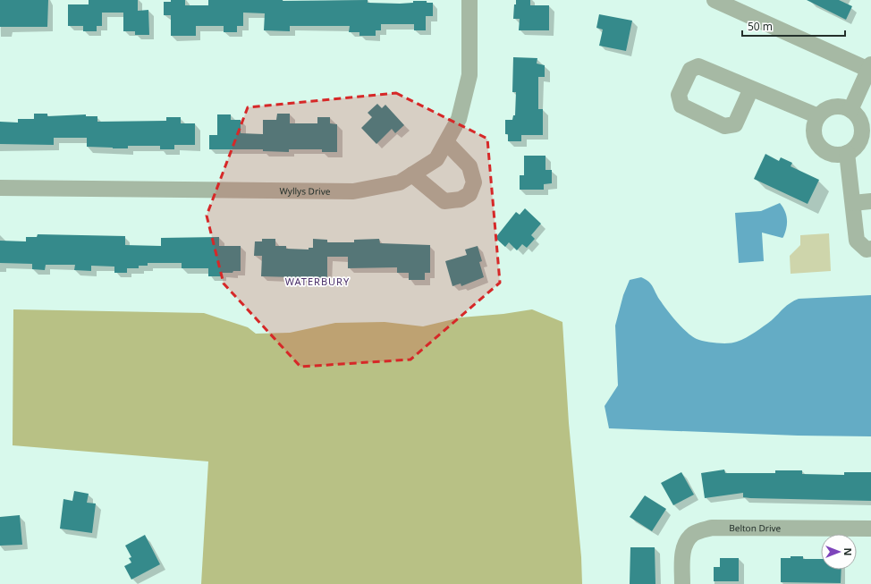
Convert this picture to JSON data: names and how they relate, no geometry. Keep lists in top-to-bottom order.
{
  "streets": {
    "street": ["Wyllys Drive", "Belton Drive"]
  },
  "districts": ["WATERBURY"],
  "scale_bar": "50 m",
  "north": "right"
}
